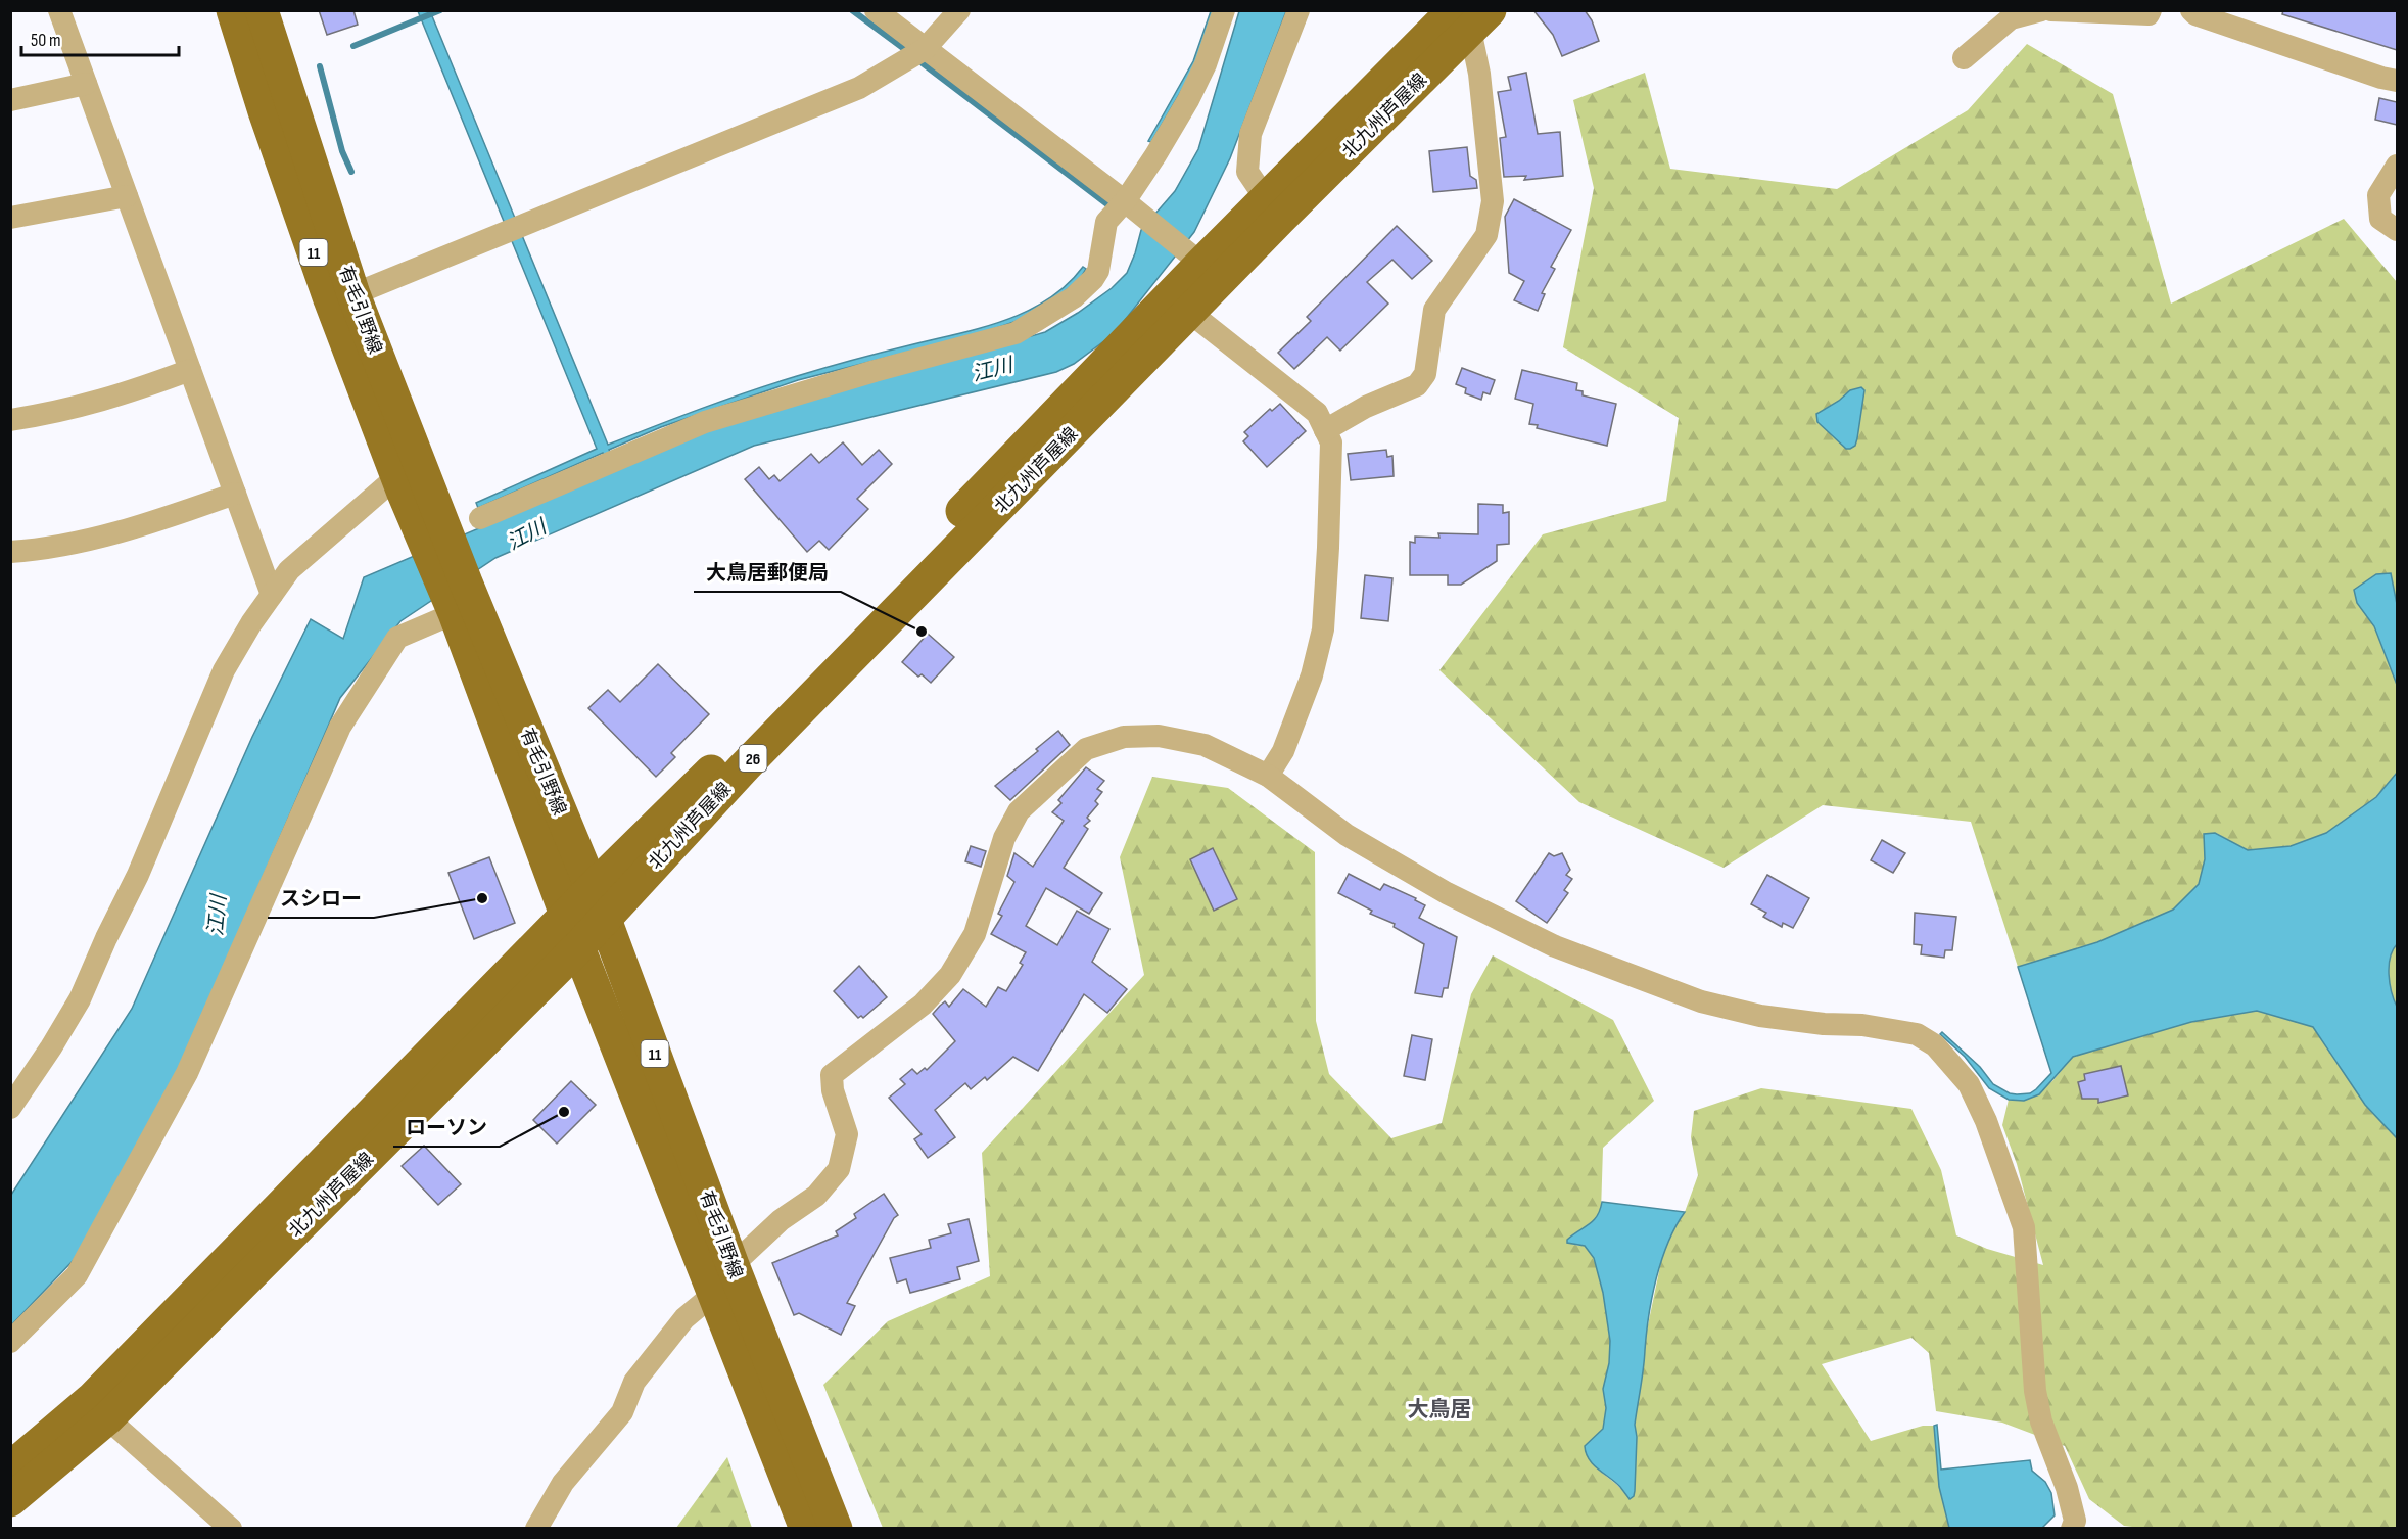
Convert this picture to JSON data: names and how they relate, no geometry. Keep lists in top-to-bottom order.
{
  "streets": {
    "main road": [
      "北九州芦屋線",
      "11",
      "有毛引野線",
      "26"
    ]
  },
  "crossings": [
    ["北九州芦屋線", "有毛引野線"]
  ],
  "districts": ["大鳥居"],
  "water": ["江川"],
  "places": ["大鳥居郵便局", "スシロー", "ローソン"],
  "scale_bar": "50 m"
}
